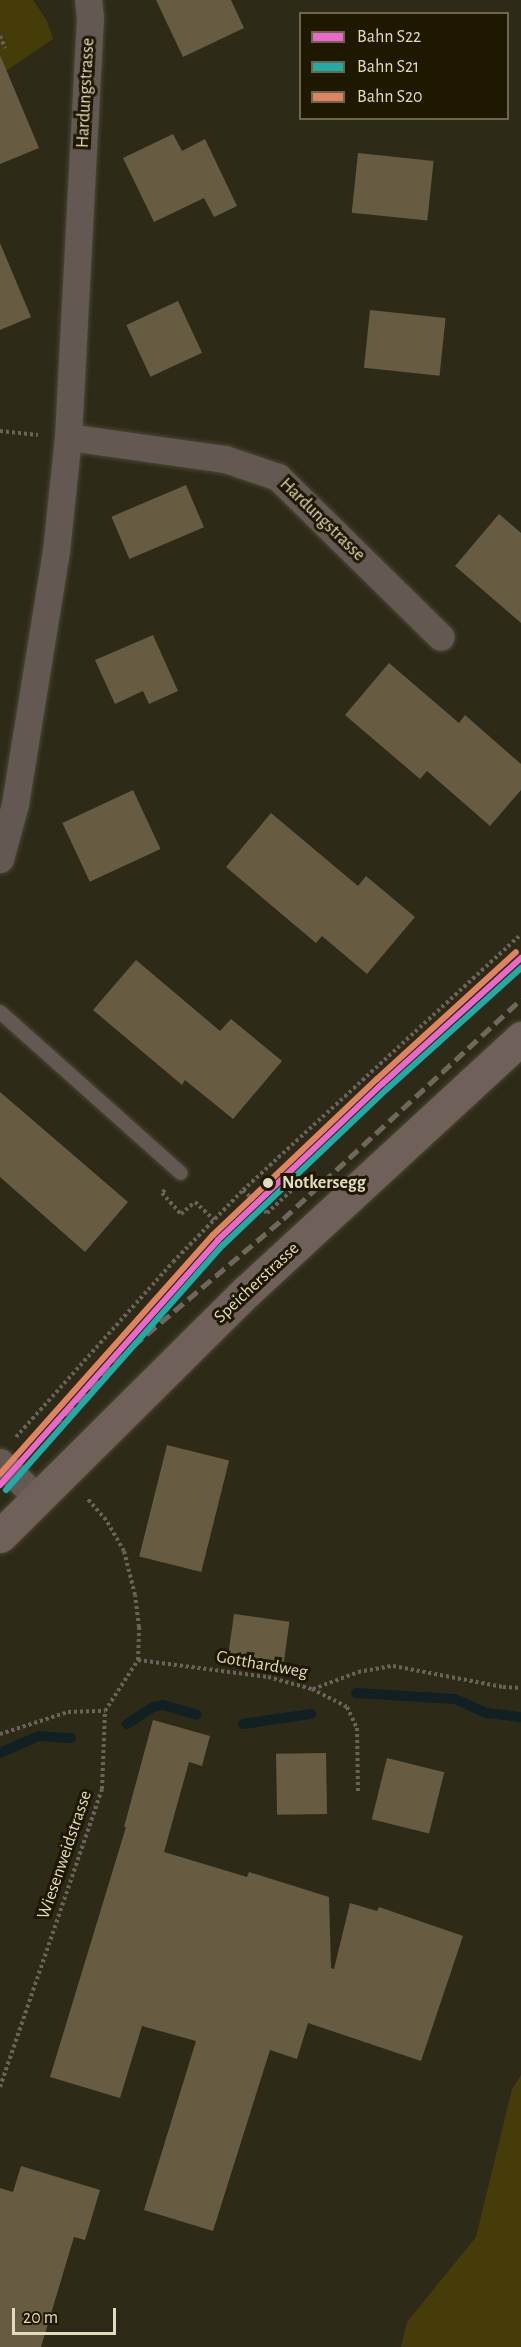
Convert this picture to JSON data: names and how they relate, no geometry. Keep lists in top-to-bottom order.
{
  "streets": {
    "main road": ["Speicherstrasse"],
    "street": ["Hardungstrasse"],
    "path": ["Gotthardweg", "Wiesenweidstrasse"]
  },
  "places": ["Notkersegg"],
  "lines": ["rail line S20", "rail line S22", "rail line S21"],
  "legend": ["Bahn S22", "Bahn S21", "Bahn S20"],
  "scale_bar": "20 m"
}
